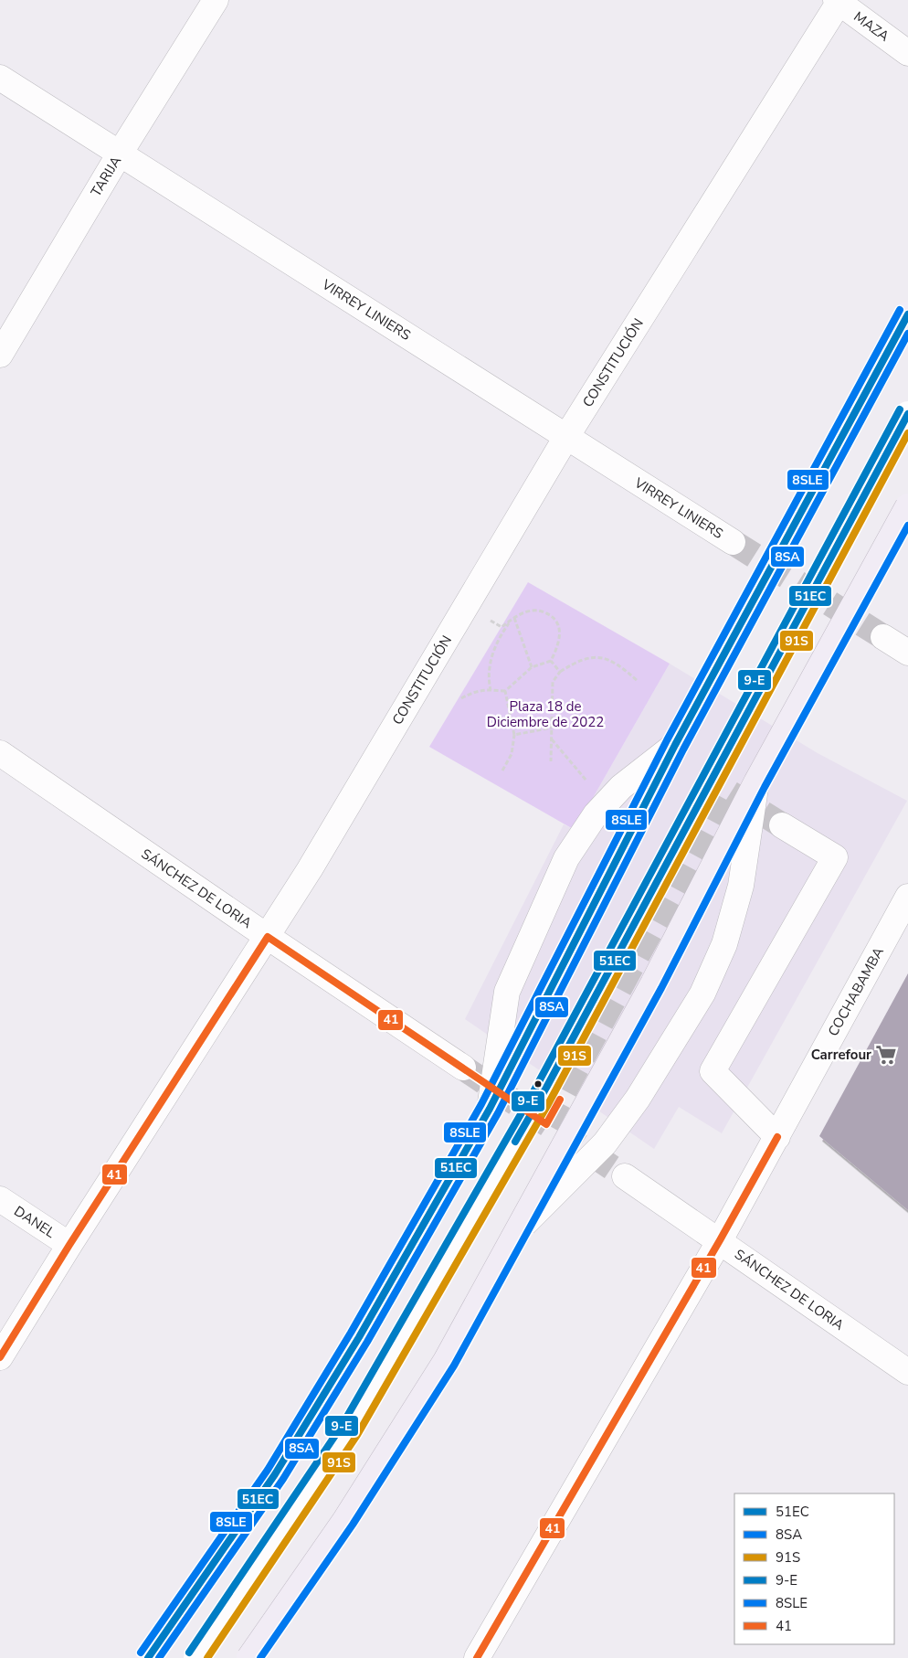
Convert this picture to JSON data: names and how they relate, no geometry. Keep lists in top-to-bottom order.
{
  "streets": {
    "street": [
      "MAZA",
      "TARIJA",
      "VIRREY LINIERS",
      "CONSTITUCIÓN",
      "SÁNCHEZ DE LORIA",
      "COCHABAMBA",
      "DANEL"
    ]
  },
  "crossings": [
    ["MAZA", "CONSTITUCIÓN"],
    ["TARIJA", "VIRREY LINIERS"],
    ["VIRREY LINIERS", "CONSTITUCIÓN"],
    ["CONSTITUCIÓN", "SÁNCHEZ DE LORIA"],
    ["CONSTITUCIÓN", "DANEL"],
    ["SÁNCHEZ DE LORIA", "COCHABAMBA"]
  ],
  "parks": ["Plaza 18 de Diciembre de 2022"],
  "places": {
    "supermarket": ["Carrefour"]
  },
  "lines": [
    "transit line 8SLE",
    "transit line 51EC",
    "transit line 8SA",
    "transit line 9-E",
    "transit line 91S",
    "transit line 41"
  ],
  "legend": [
    "51EC",
    "8SA",
    "91S",
    "9-E",
    "8SLE",
    "41"
  ]
}
